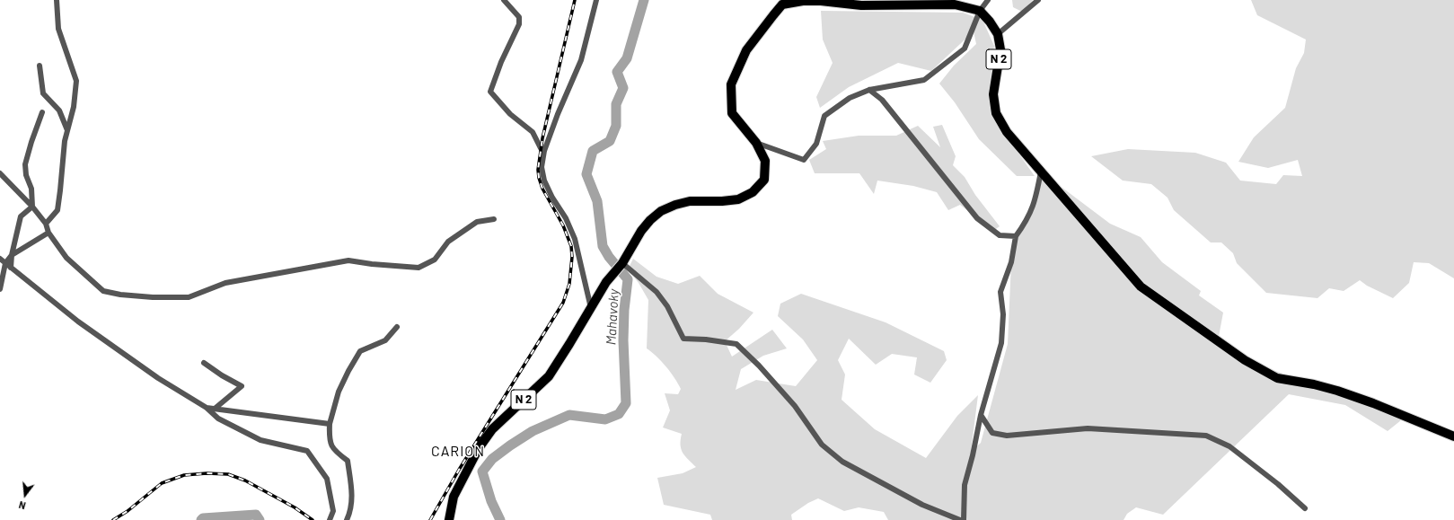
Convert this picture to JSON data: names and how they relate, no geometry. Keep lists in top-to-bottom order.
{
  "streets": {
    "main road": ["N 2"]
  },
  "districts": ["CARION"],
  "water": ["Mahavoky"],
  "north": "bottom"
}
